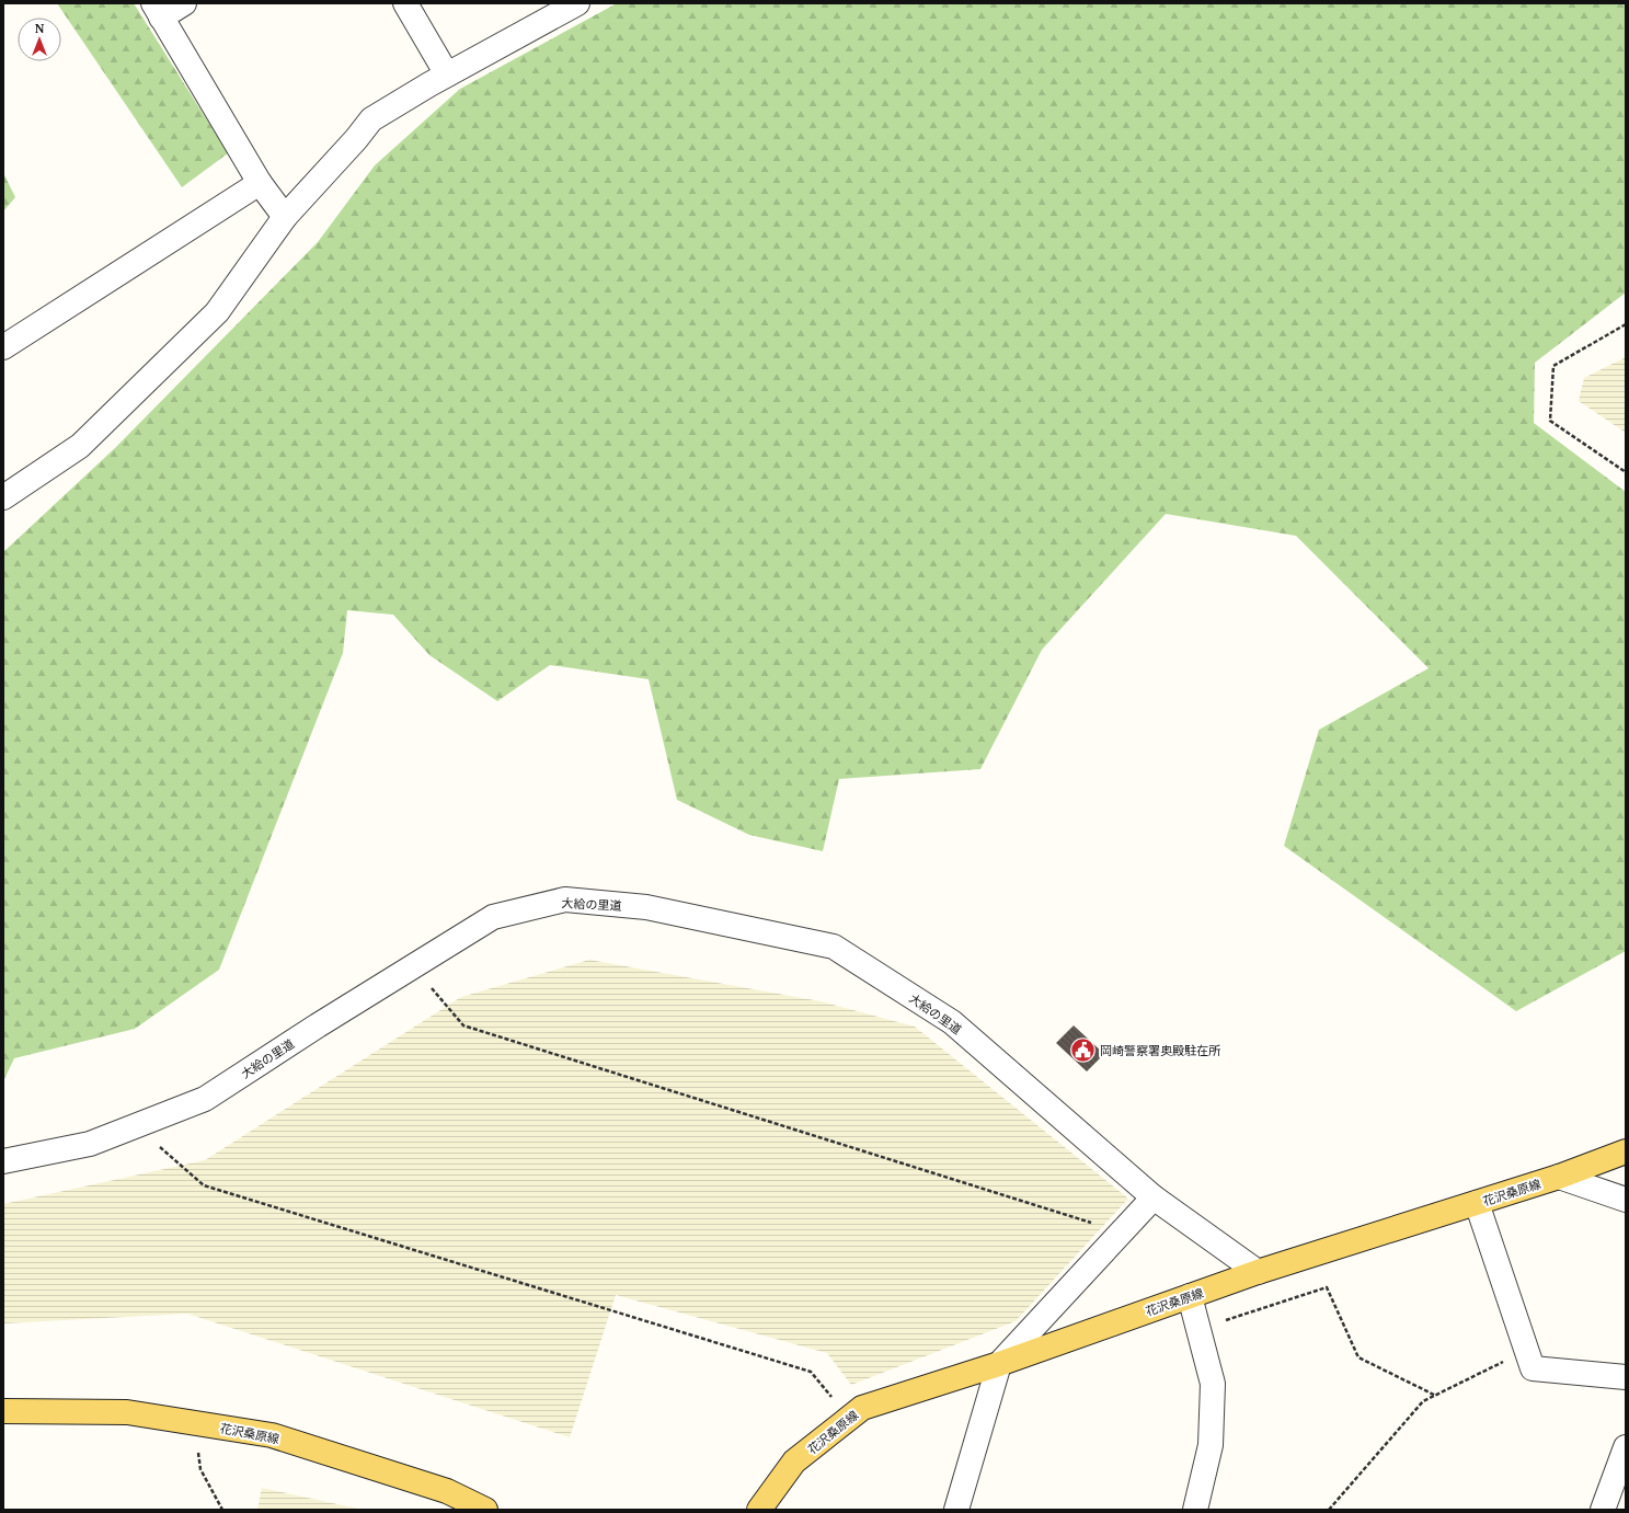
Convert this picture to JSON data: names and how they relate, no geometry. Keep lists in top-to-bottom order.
{
  "streets": {
    "main road": ["花沢桑原線"],
    "street": ["大給の里道"]
  },
  "crossings": [
    ["大給の里道", "花沢桑原線"]
  ],
  "places": {
    "public building": ["岡崎警察署奥殿駐在所"]
  },
  "north": "top"
}
